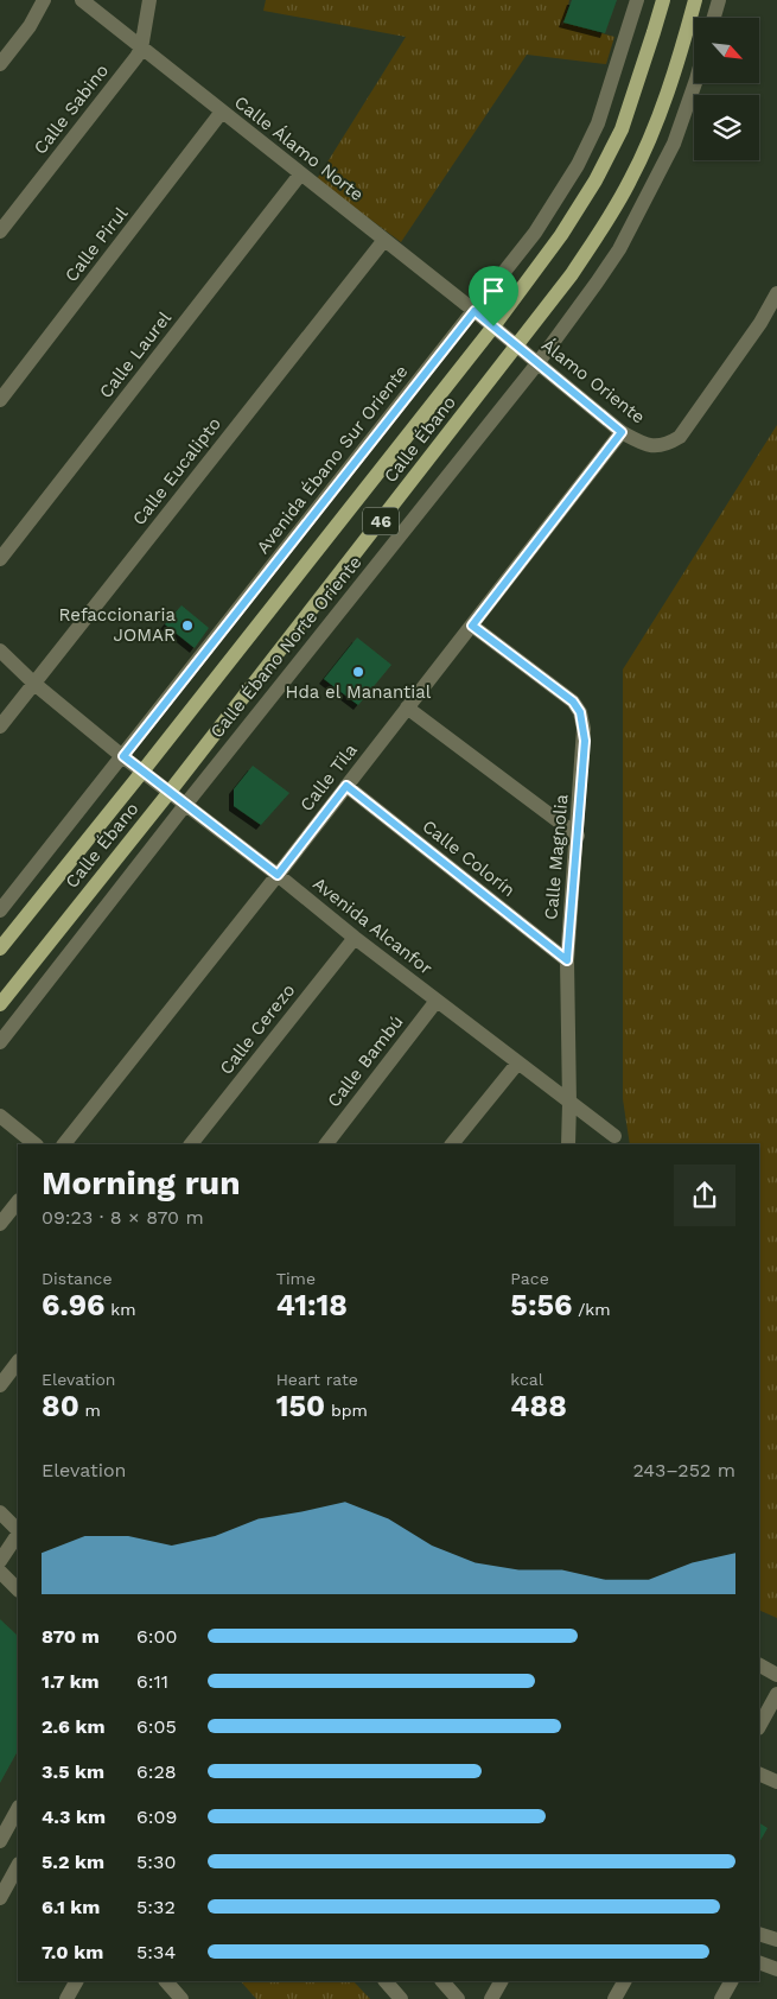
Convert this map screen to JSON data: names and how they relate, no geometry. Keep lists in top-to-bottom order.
{
  "streets": {
    "main road": ["Calle Ébano", "46"],
    "street": [
      "Calle Sabino",
      "Calle Álamo Norte",
      "Calle Pirul",
      "Calle Laurel",
      "Álamo Oriente",
      "Avenida Ébano Sur Oriente",
      "Calle Eucalipto",
      "Calle Ébano Norte Oriente",
      "Calle Tila",
      "Calle Magnolia",
      "Calle Colorín",
      "Avenida Alcanfor",
      "Calle Cerezo",
      "Calle Bambú"
    ]
  },
  "crossings": [
    ["Calle Sabino", "Calle Álamo Norte"],
    ["Calle Álamo Norte", "Calle Pirul"],
    ["Calle Álamo Norte", "Calle Laurel"],
    ["Calle Álamo Norte", "Álamo Oriente"],
    ["Calle Álamo Norte", "Calle Ébano"],
    ["Calle Álamo Norte", "Avenida Ébano Sur Oriente"],
    ["Calle Álamo Norte", "Calle Eucalipto"],
    ["Álamo Oriente", "Calle Ébano"],
    ["Álamo Oriente", "Calle Ébano Norte Oriente"],
    ["Álamo Oriente", "Calle Tila"],
    ["Calle Ébano", "Avenida Alcanfor"],
    ["Avenida Ébano Sur Oriente", "Avenida Alcanfor"],
    ["Calle Eucalipto", "Avenida Alcanfor"],
    ["Calle Ébano Norte Oriente", "Avenida Alcanfor"],
    ["Calle Tila", "Calle Magnolia"],
    ["Calle Tila", "Calle Colorín"],
    ["Calle Tila", "Avenida Alcanfor"],
    ["Calle Magnolia", "Calle Colorín"],
    ["Calle Magnolia", "Avenida Alcanfor"],
    ["Avenida Alcanfor", "Calle Cerezo"],
    ["Avenida Alcanfor", "Calle Bambú"]
  ],
  "places": ["Refaccionaria JOMAR", "Hda el Manantial"],
  "north": "bottom right",
  "page": {
    "heading": ["Morning run", "09:23 · 8 × 870 m"],
    "stats": [
      ["Distance", "6.96 km"],
      ["Time", "41:18"],
      ["Pace", "5:56 /km"],
      ["Elevation", "80 m"],
      ["Heart rate", "150 bpm"],
      ["kcal", "488"]
    ],
    "chart": ["Elevation", "243–252 m"],
    "list": [
      {
        "name": "870 m",
        "note": "6:00"
      },
      {
        "name": "1.7 km",
        "note": "6:11"
      },
      {
        "name": "2.6 km",
        "note": "6:05"
      },
      {
        "name": "3.5 km",
        "note": "6:28"
      },
      {
        "name": "4.3 km",
        "note": "6:09"
      },
      {
        "name": "5.2 km",
        "note": "5:30"
      },
      {
        "name": "6.1 km",
        "note": "5:32"
      },
      {
        "name": "7.0 km",
        "note": "5:34"
      }
    ]
  }
}
